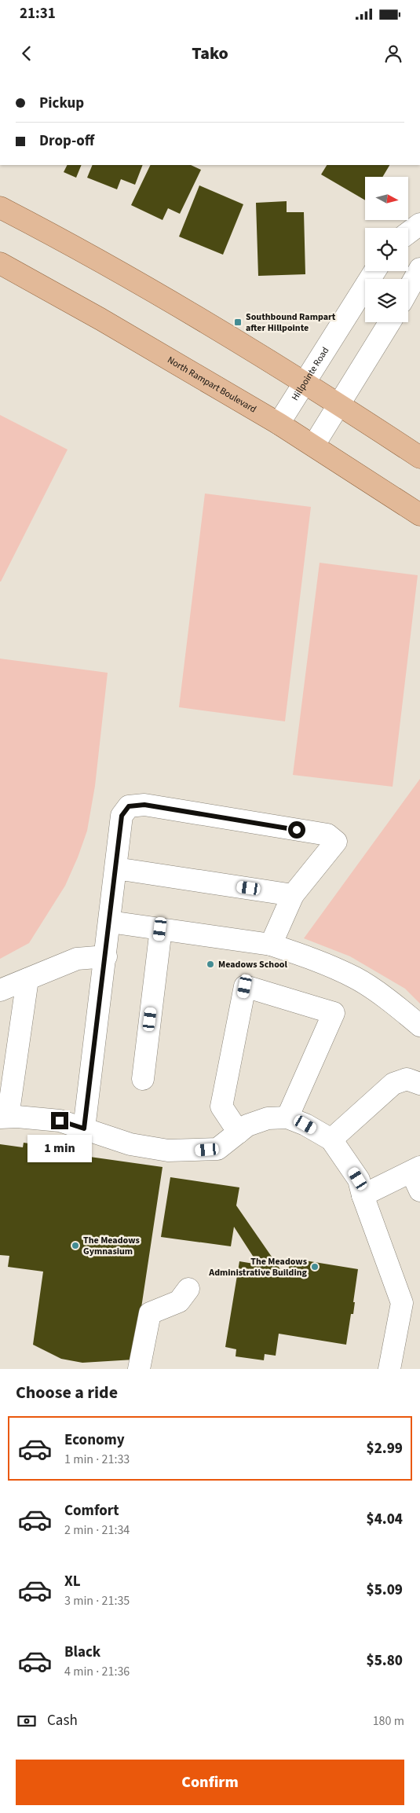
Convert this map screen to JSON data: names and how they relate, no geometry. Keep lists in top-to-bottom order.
{
  "streets": {
    "main road": ["North Rampart Boulevard"],
    "street": ["Hillpointe Road"]
  },
  "crossings": [
    ["Hillpointe Road", "North Rampart Boulevard"]
  ],
  "places": {
    "transit": ["Southbound Rampart after Hillpointe"],
    "other": ["Meadows School", "The Meadows Gymnasium", "The Meadows Administrative Building"]
  },
  "north": "right",
  "page": {
    "status": "21:31",
    "header": "Tako",
    "banner": ["Pickup", "Drop-off"],
    "bubble": "1 min",
    "heading": "Choose a ride",
    "list": [
      {
        "name": "Economy",
        "note": "1 min · 21:33",
        "value": "$2.99"
      },
      {
        "name": "Comfort",
        "note": "2 min · 21:34",
        "value": "$4.04"
      },
      {
        "name": "XL",
        "note": "3 min · 21:35",
        "value": "$5.09"
      },
      {
        "name": "Black",
        "note": "4 min · 21:36",
        "value": "$5.80"
      }
    ],
    "pay": ["Cash", "180 m"],
    "buttons": "Confirm"
  }
}
